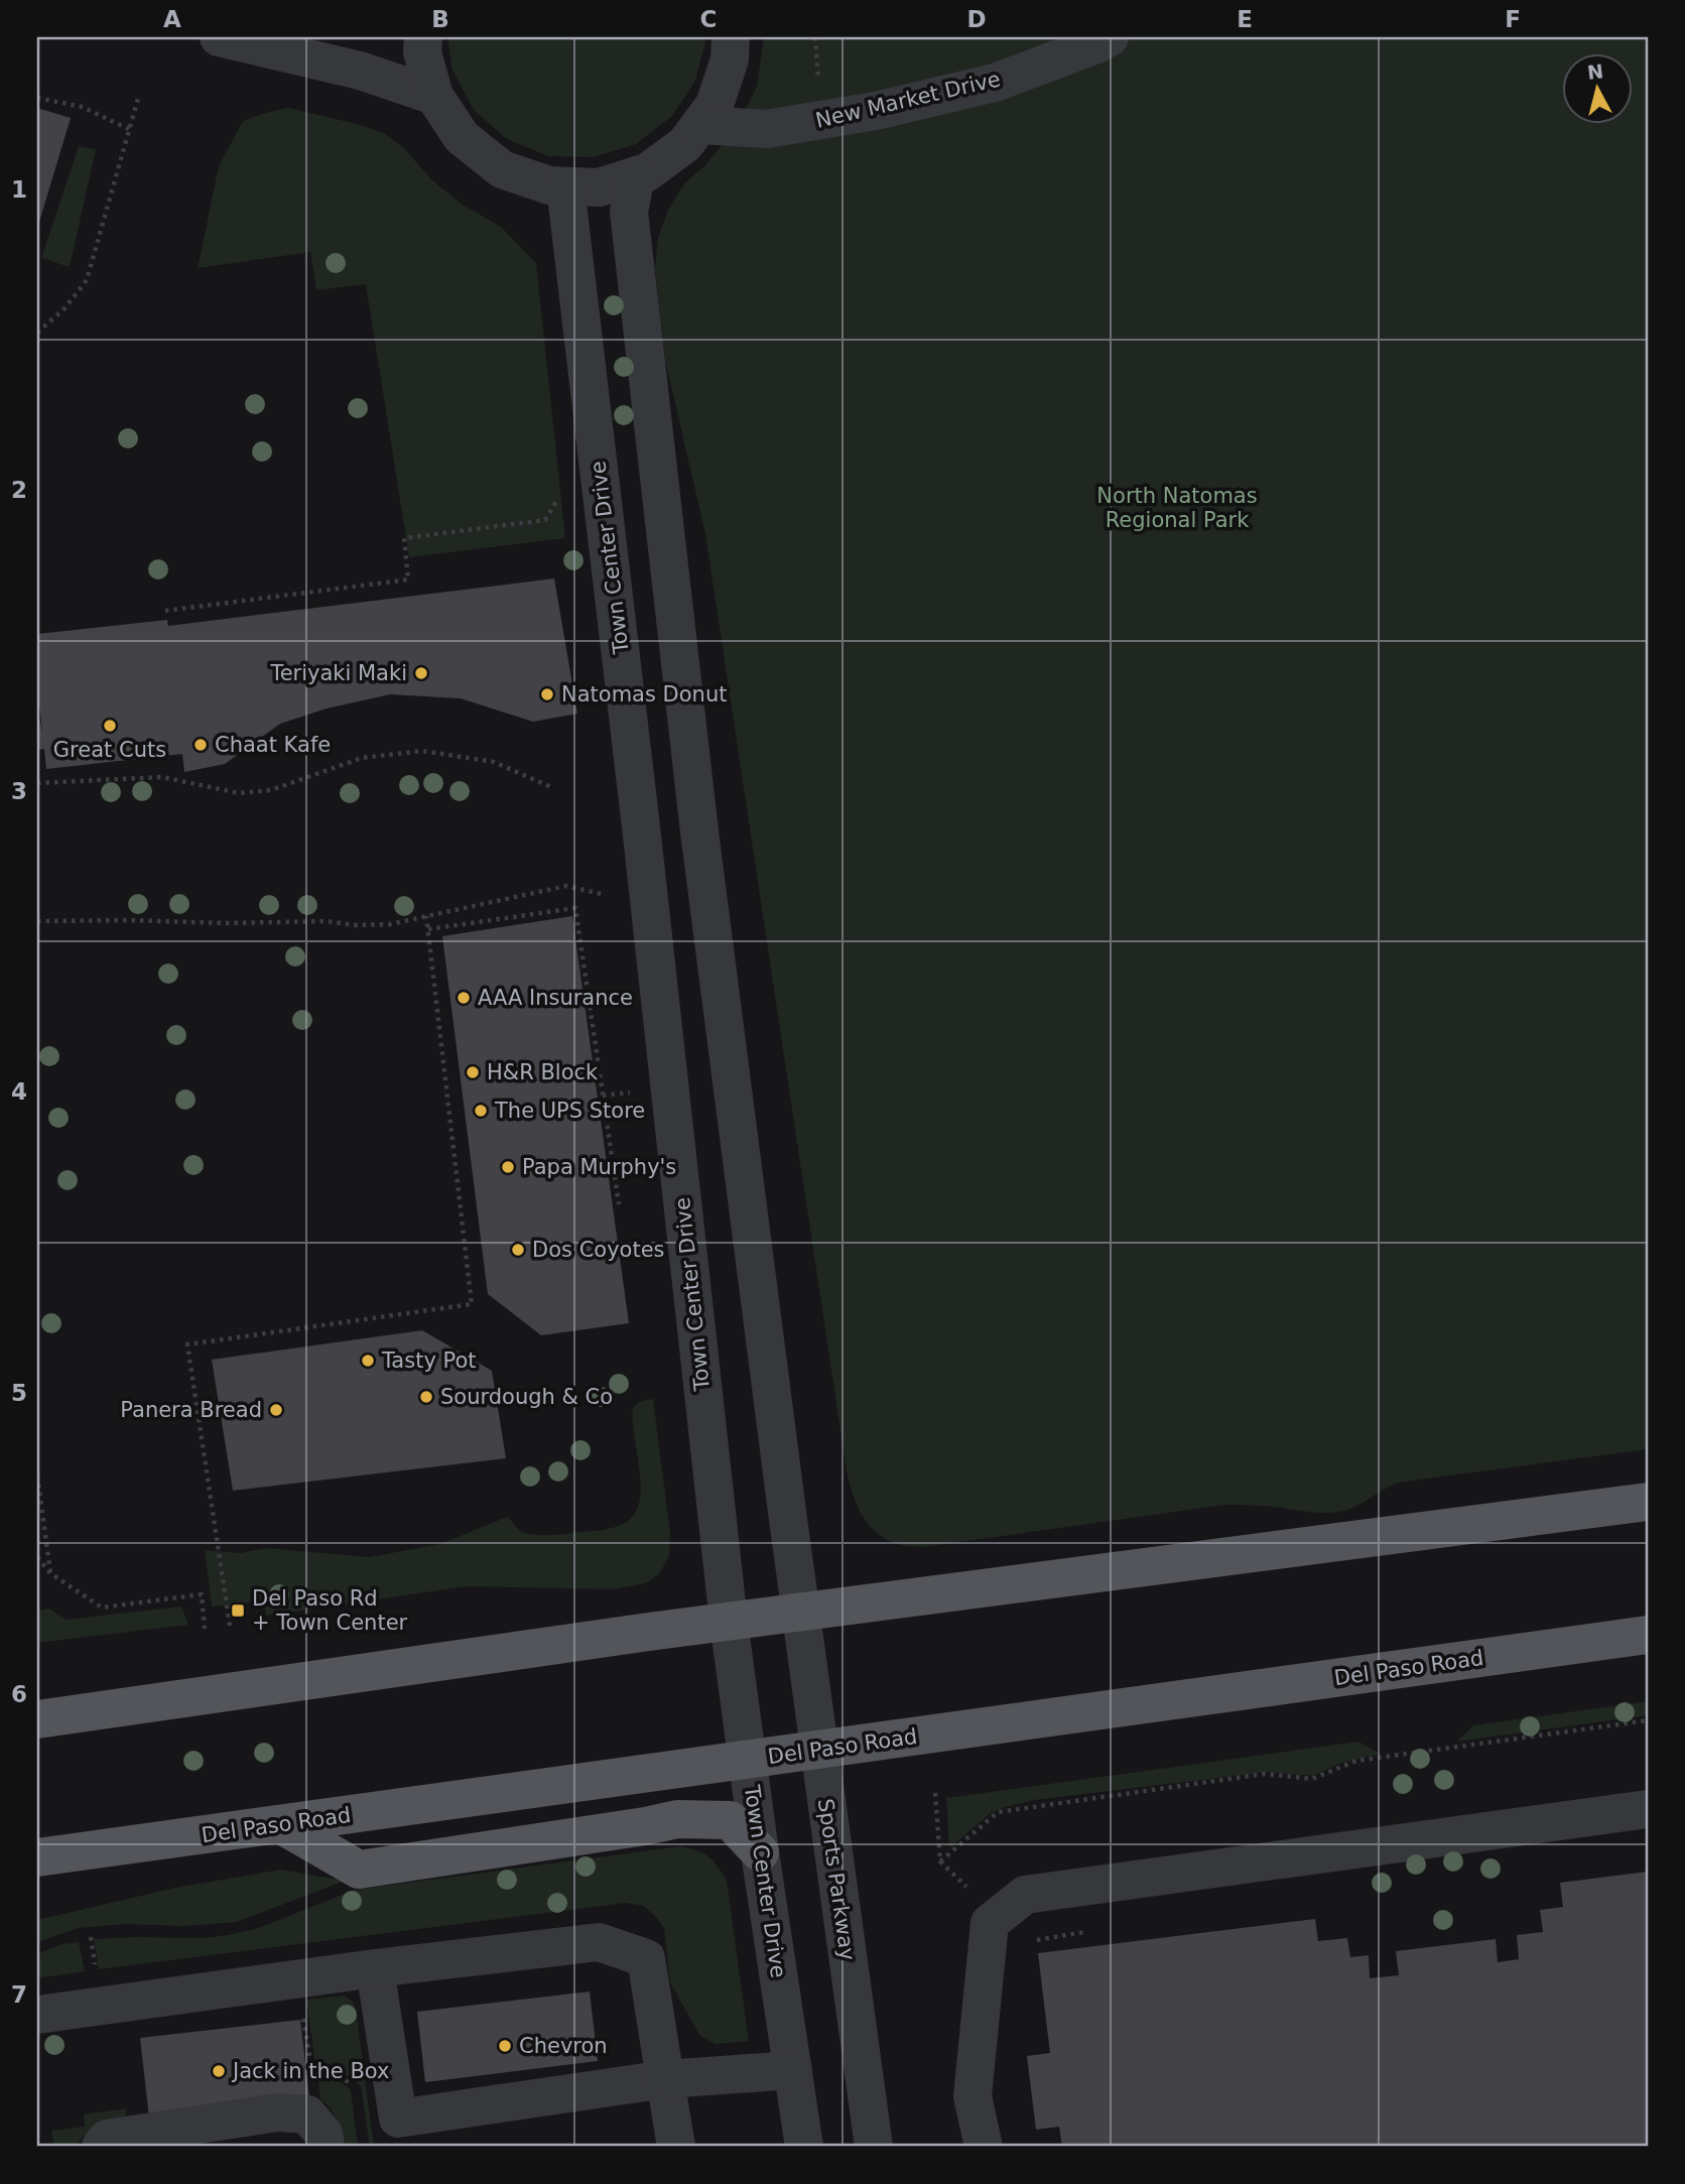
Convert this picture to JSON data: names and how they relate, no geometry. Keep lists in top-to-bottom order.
{
  "streets": {
    "main road": ["Del Paso Road"],
    "street": ["New Market Drive", "Town Center Drive", "Sports Parkway"]
  },
  "crossings": [
    ["Town Center Drive", "Del Paso Road"],
    ["Del Paso Road", "Sports Parkway"]
  ],
  "parks": ["North Natomas Regional Park"],
  "places": {
    "other": [
      "Teriyaki Maki",
      "Natomas Donut",
      "Great Cuts",
      "Chaat Kafe",
      "AAA Insurance",
      "H&R Block",
      "The UPS Store",
      "Papa Murphy's",
      "Dos Coyotes",
      "Tasty Pot",
      "Sourdough & Co",
      "Panera Bread",
      "Chevron",
      "Jack in the Box"
    ],
    "transit": ["Del Paso Rd + Town Center"]
  },
  "north": "top",
  "grid": {
    "columns": [
      "A",
      "B",
      "C",
      "D",
      "E",
      "F"
    ],
    "rows": [
      "1",
      "2",
      "3",
      "4",
      "5",
      "6",
      "7"
    ]
  }
}
